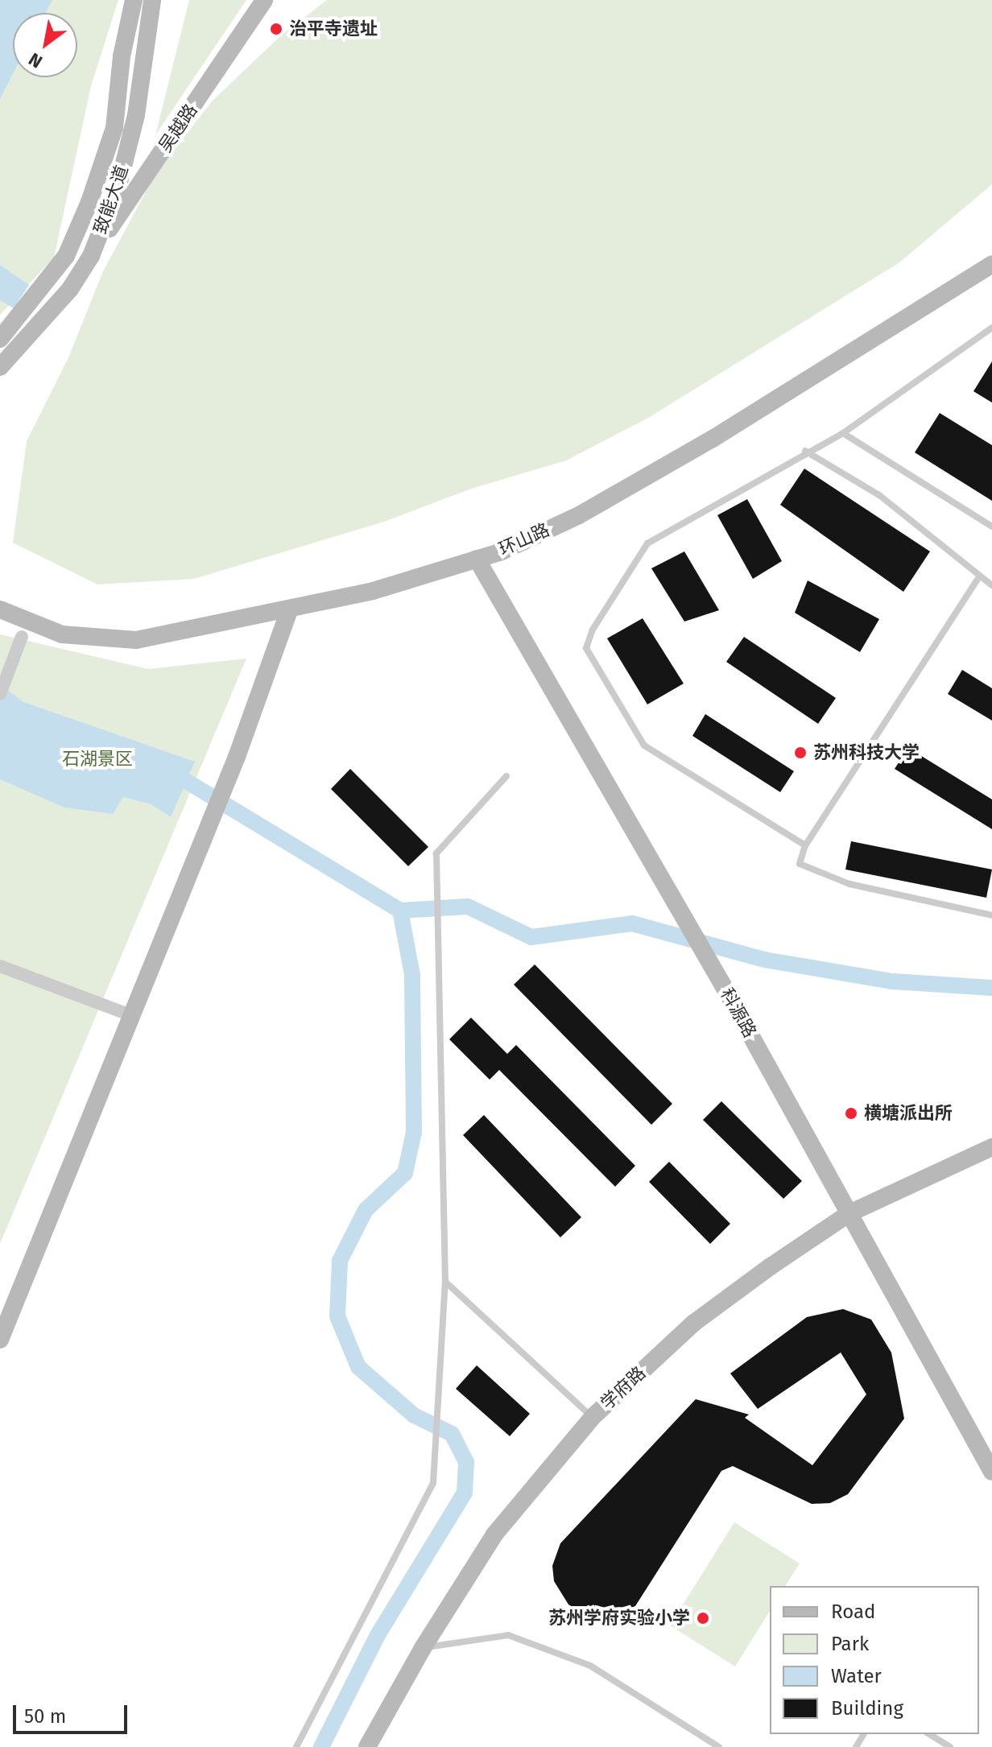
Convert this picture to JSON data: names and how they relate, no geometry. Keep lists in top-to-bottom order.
{
  "streets": {
    "street": [
      "吴越路",
      "致能大道",
      "环山路",
      "科源路",
      "学府路"
    ]
  },
  "crossings": [
    ["吴越路", "致能大道"],
    ["环山路", "科源路"],
    ["科源路", "学府路"]
  ],
  "parks": ["石湖景区"],
  "places": [
    "治平寺遗址",
    "苏州科技大学",
    "横塘派出所",
    "苏州学府实验小学"
  ],
  "legend": [
    "Road",
    "Park",
    "Water",
    "Building"
  ],
  "scale_bar": "50 m",
  "north": "bottom left"
}
